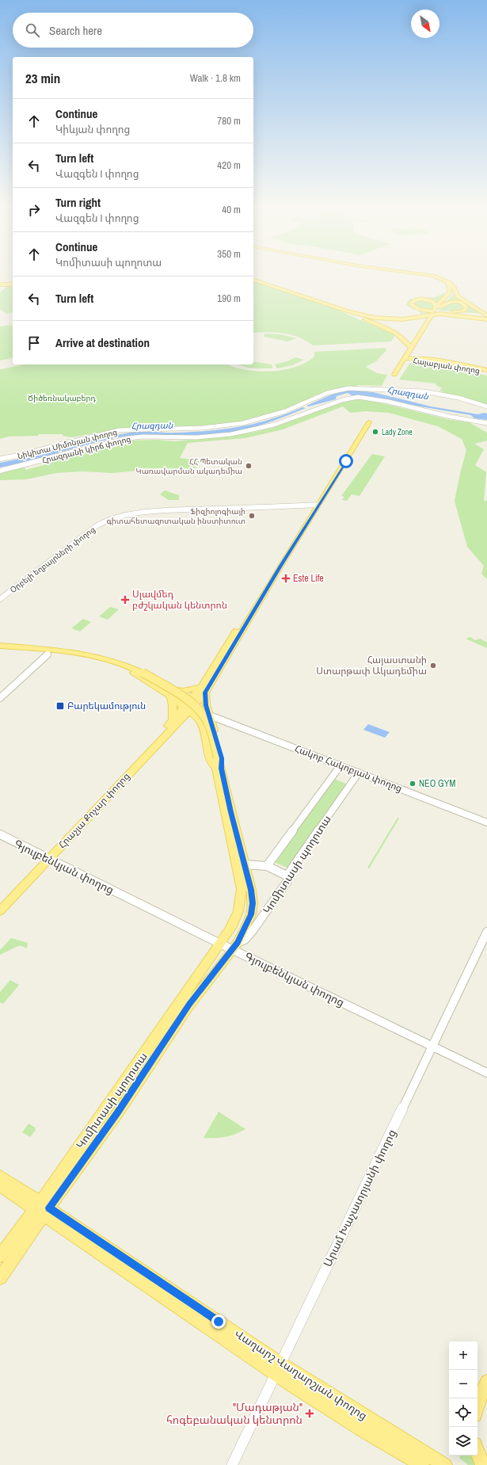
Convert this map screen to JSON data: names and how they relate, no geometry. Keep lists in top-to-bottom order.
{
  "streets": {
    "main road": [
      "Հալաբյան փողոց",
      "Հրաչյա Քոչար փողոց",
      "Կոմիտասի պողոտա",
      "Վաղարշ Վաղարշյան փողոց"
    ],
    "street": [
      "Նիկիտա Սիմոնյան փողոց",
      "Հրազդանի կիրճ փողոց",
      "Օրբելի եղբայրների փողոց",
      "Հակոբ Հակոբյան փողոց",
      "Գյուլբենկյան փողոց",
      "Արամ Խաչատրյանի փողոց"
    ]
  },
  "crossings": [
    ["Հակոբ Հակոբյան փողոց", "Կոմիտասի պողոտա"],
    ["Հրաչյա Քոչար փողոց", "Գյուլբենկյան փողոց"],
    ["Կոմիտասի պողոտա", "Գյուլբենկյան փողոց"],
    ["Կոմիտասի պողոտա", "Վաղարշ Վաղարշյան փողոց"],
    ["Գյուլբենկյան փողոց", "Արամ Խաչատրյանի փողոց"],
    ["Արամ Խաչատրյանի փողոց", "Վաղարշ Վաղարշյան փողոց"]
  ],
  "water": ["Հրազդան"],
  "parks": ["Ծիծեռնակաբերդ"],
  "places": {
    "other": [
      "Lady Zone",
      "ՀՀ Պետական Կառավարման ակադեմիա",
      "Ֆիզիոլոգիայի գիտահետազոտական ինստիտուտ",
      "Հայաստանի Ստարթափ Ակադեմիա",
      "NEO GYM"
    ],
    "health": ["Este Life", "Սլավմեդ բժշկական կենտրոն", "\"Մադաթյան\" հոգեբանական կենտրոն"],
    "transit": ["Բարեկամություն"]
  },
  "north": "bottom right",
  "page": {
    "search": "Search here",
    "heading": ["23 min", "Walk · 1.8 km"],
    "list": [
      ["Continue", "Կիևյան փողոց", "780 m"],
      ["Turn left", "Վազգեն I փողոց", "420 m"],
      ["Turn right", "Վազգեն I փողոց", "40 m"],
      ["Continue", "Կոմիտասի պողոտա", "350 m"],
      ["Turn left", "190 m"],
      "Arrive at destination"
    ],
    "map_buttons": ["+", "−"]
  }
}
